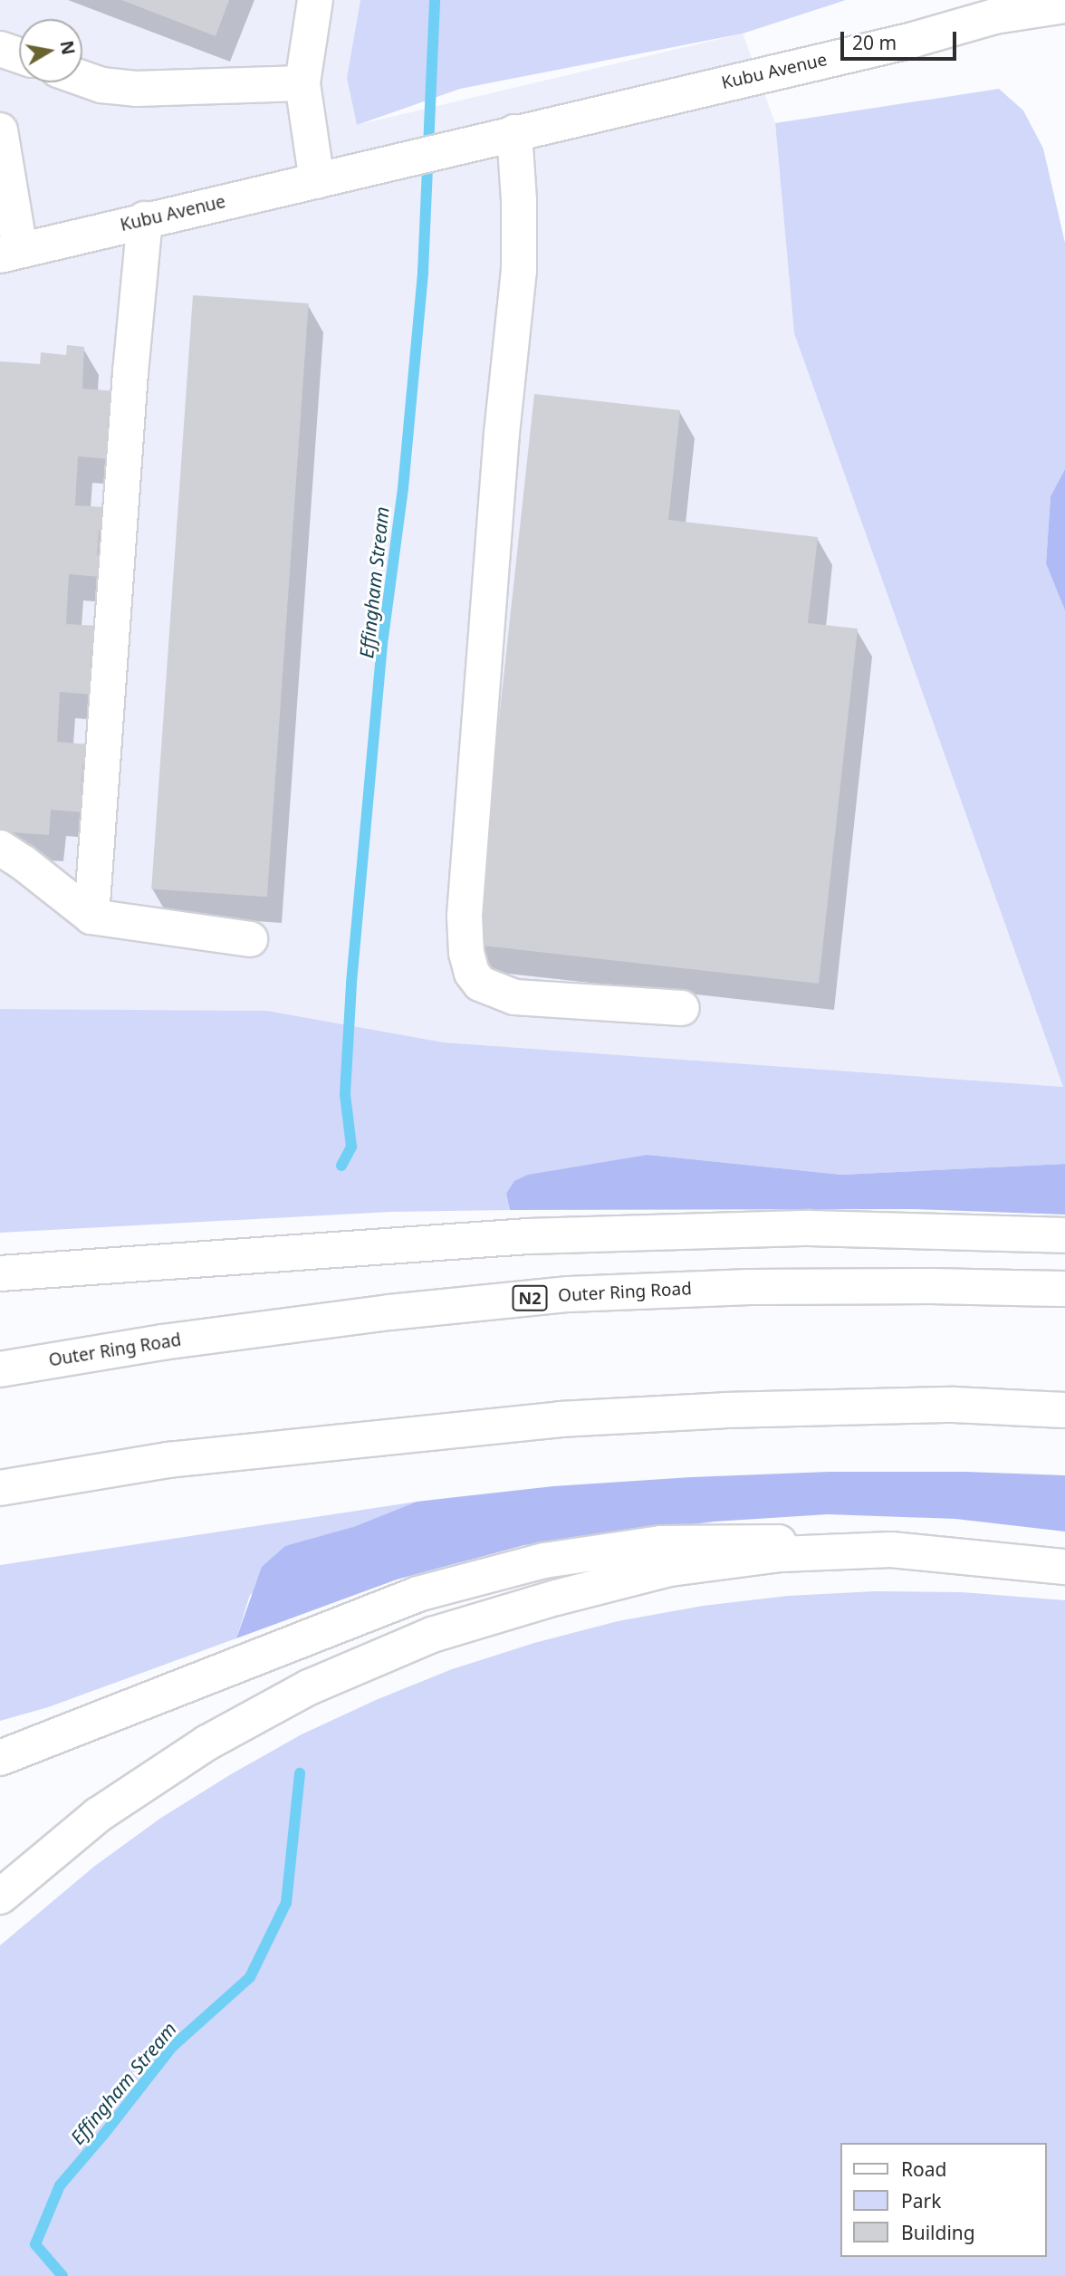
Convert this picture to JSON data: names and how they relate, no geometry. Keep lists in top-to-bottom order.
{
  "streets": {
    "main road": ["Kubu Avenue", "Outer Ring Road", "N2"]
  },
  "water": ["Effingham Stream"],
  "legend": ["Road", "Park", "Building"],
  "scale_bar": "20 m",
  "north": "right"
}
